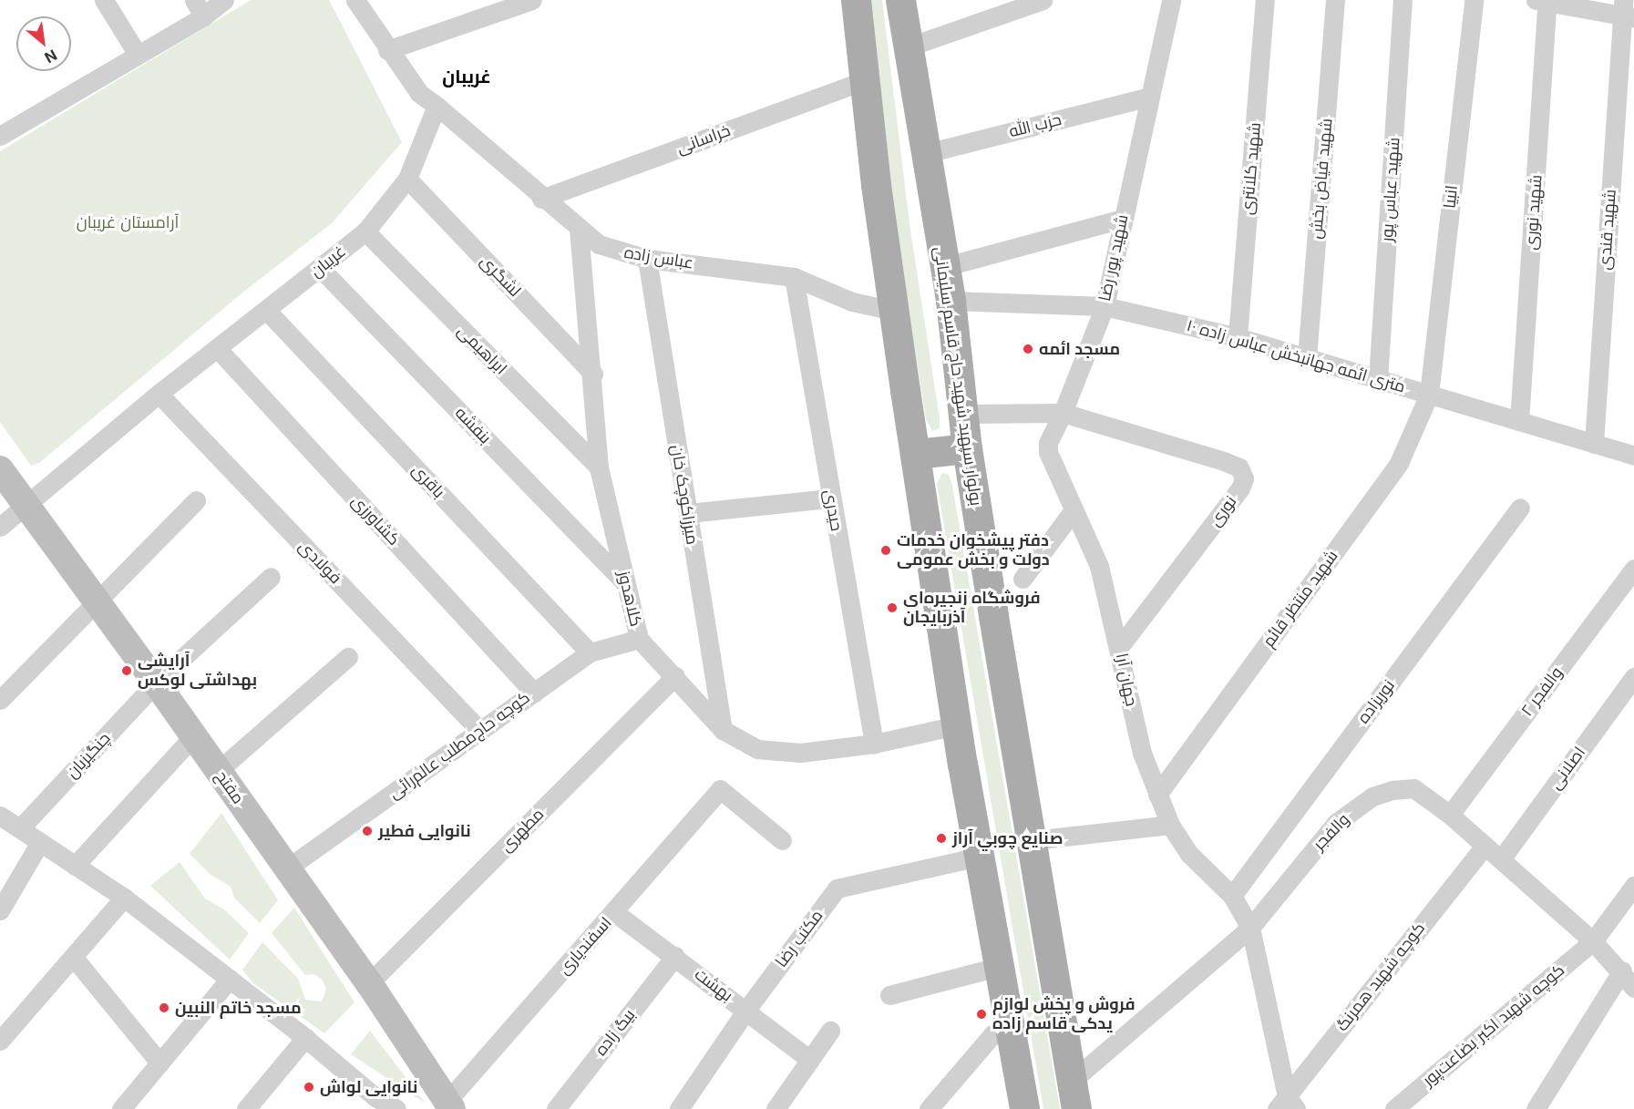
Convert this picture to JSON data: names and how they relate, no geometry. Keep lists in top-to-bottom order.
{
  "streets": {
    "main road": ["بولوار سپهبد شهید حاج قاسم سلیمانی", "مفتح"],
    "street": [
      "حزب الله",
      "خراسانی",
      "شهید کلانتری",
      "شهید فیاض بخش",
      "شهید عباس پور",
      "انبیا",
      "شهید نوری",
      "شهید قندی",
      "عباس زاده",
      "شهید پور رضا",
      "غریبان",
      "لشگری",
      "ابراهیمی",
      "۱۰ متری ائمه جهانبخش عباس زاده",
      "بنفشه",
      "باقری",
      "میرزاکوچک خان",
      "حیدری",
      "نوری",
      "کشاورزی",
      "فولادی",
      "کلاهدوز",
      "شهید منتظر قائم",
      "جهان آرا",
      "والفجر ۲",
      "نوریزاده",
      "کوچه حاج‌مطلب عالم‌رائی",
      "چنگیزیان",
      "اصلانی",
      "مطهری",
      "والفجر",
      "مکتب رضا",
      "اسفندیاری",
      "کوچه شهید همرنگ",
      "بهشت",
      "کوچه شهید اکبر بضاعت‌پور",
      "بیگ زاده"
    ]
  },
  "crossings": [
    ["حزب الله", "شهید پور رضا"],
    ["حزب الله", "بولوار سپهبد شهید حاج قاسم سلیمانی"],
    ["خراسانی", "عباس زاده"],
    ["شهید کلانتری", "۱۰ متری ائمه جهانبخش عباس زاده"],
    ["شهید فیاض بخش", "۱۰ متری ائمه جهانبخش عباس زاده"],
    ["شهید عباس پور", "۱۰ متری ائمه جهانبخش عباس زاده"],
    ["انبیا", "۱۰ متری ائمه جهانبخش عباس زاده"],
    ["انبیا", "شهید منتظر قائم"],
    ["شهید نوری", "۱۰ متری ائمه جهانبخش عباس زاده"],
    ["شهید قندی", "۱۰ متری ائمه جهانبخش عباس زاده"],
    ["عباس زاده", "غریبان"],
    ["عباس زاده", "میرزاکوچک خان"],
    ["عباس زاده", "حیدری"],
    ["عباس زاده", "کلاهدوز"],
    ["شهید پور رضا", "۱۰ متری ائمه جهانبخش عباس زاده"],
    ["شهید پور رضا", "نوری"],
    ["شهید پور رضا", "جهان آرا"],
    ["غریبان", "لشگری"],
    ["غریبان", "ابراهیمی"],
    ["غریبان", "بنفشه"],
    ["غریبان", "باقری"],
    ["غریبان", "کشاورزی"],
    ["غریبان", "فولادی"],
    ["غریبان", "مفتح"],
    ["لشگری", "کلاهدوز"],
    ["ابراهیمی", "کلاهدوز"],
    ["۱۰ متری ائمه جهانبخش عباس زاده", "بولوار سپهبد شهید حاج قاسم سلیمانی"],
    ["۱۰ متری ائمه جهانبخش عباس زاده", "شهید منتظر قائم"],
    ["بولوار سپهبد شهید حاج قاسم سلیمانی", "والفجر"],
    ["بنفشه", "کلاهدوز"],
    ["باقری", "کوچه حاج‌مطلب عالم‌رائی"],
    ["میرزاکوچک خان", "کلاهدوز"],
    ["حیدری", "کلاهدوز"],
    ["نوری", "جهان آرا"],
    ["کشاورزی", "کوچه حاج‌مطلب عالم‌رائی"],
    ["فولادی", "کوچه حاج‌مطلب عالم‌رائی"],
    ["کلاهدوز", "کوچه حاج‌مطلب عالم‌رائی"],
    ["کلاهدوز", "مطهری"],
    ["شهید منتظر قائم", "جهان آرا"],
    ["جهان آرا", "نوریزاده"],
    ["جهان آرا", "والفجر"],
    ["جهان آرا", "کوچه شهید همرنگ"],
    ["والفجر ۲", "والفجر"],
    ["کوچه حاج‌مطلب عالم‌رائی", "مفتح"],
    ["چنگیزیان", "مفتح"],
    ["اصلانی", "والفجر"],
    ["مفتح", "مطهری"],
    ["مفتح", "اسفندیاری"],
    ["والفجر", "کوچه شهید همرنگ"],
    ["والفجر", "کوچه شهید اکبر بضاعت‌پور"],
    ["مکتب رضا", "بهشت"],
    ["اسفندیاری", "بهشت"],
    ["بهشت", "بیگ زاده"]
  ],
  "districts": ["غریبان"],
  "parks": ["آرامستان غریبان"],
  "places": [
    "مسجد ائمه",
    "دفتر پیشخوان خدمات دولت و بخش عمومی",
    "فروشگاه زنجیره‌ای آذربایجان",
    "آرایشی بهداشتی لوکس",
    "نانوایی فطیر",
    "صنايع چوبي آراز",
    "مسجد خاتم النبین",
    "فروش و پخش لوازم یدکی قاسم زاده",
    "نانوایی لواش"
  ],
  "north": "bottom right"
}
